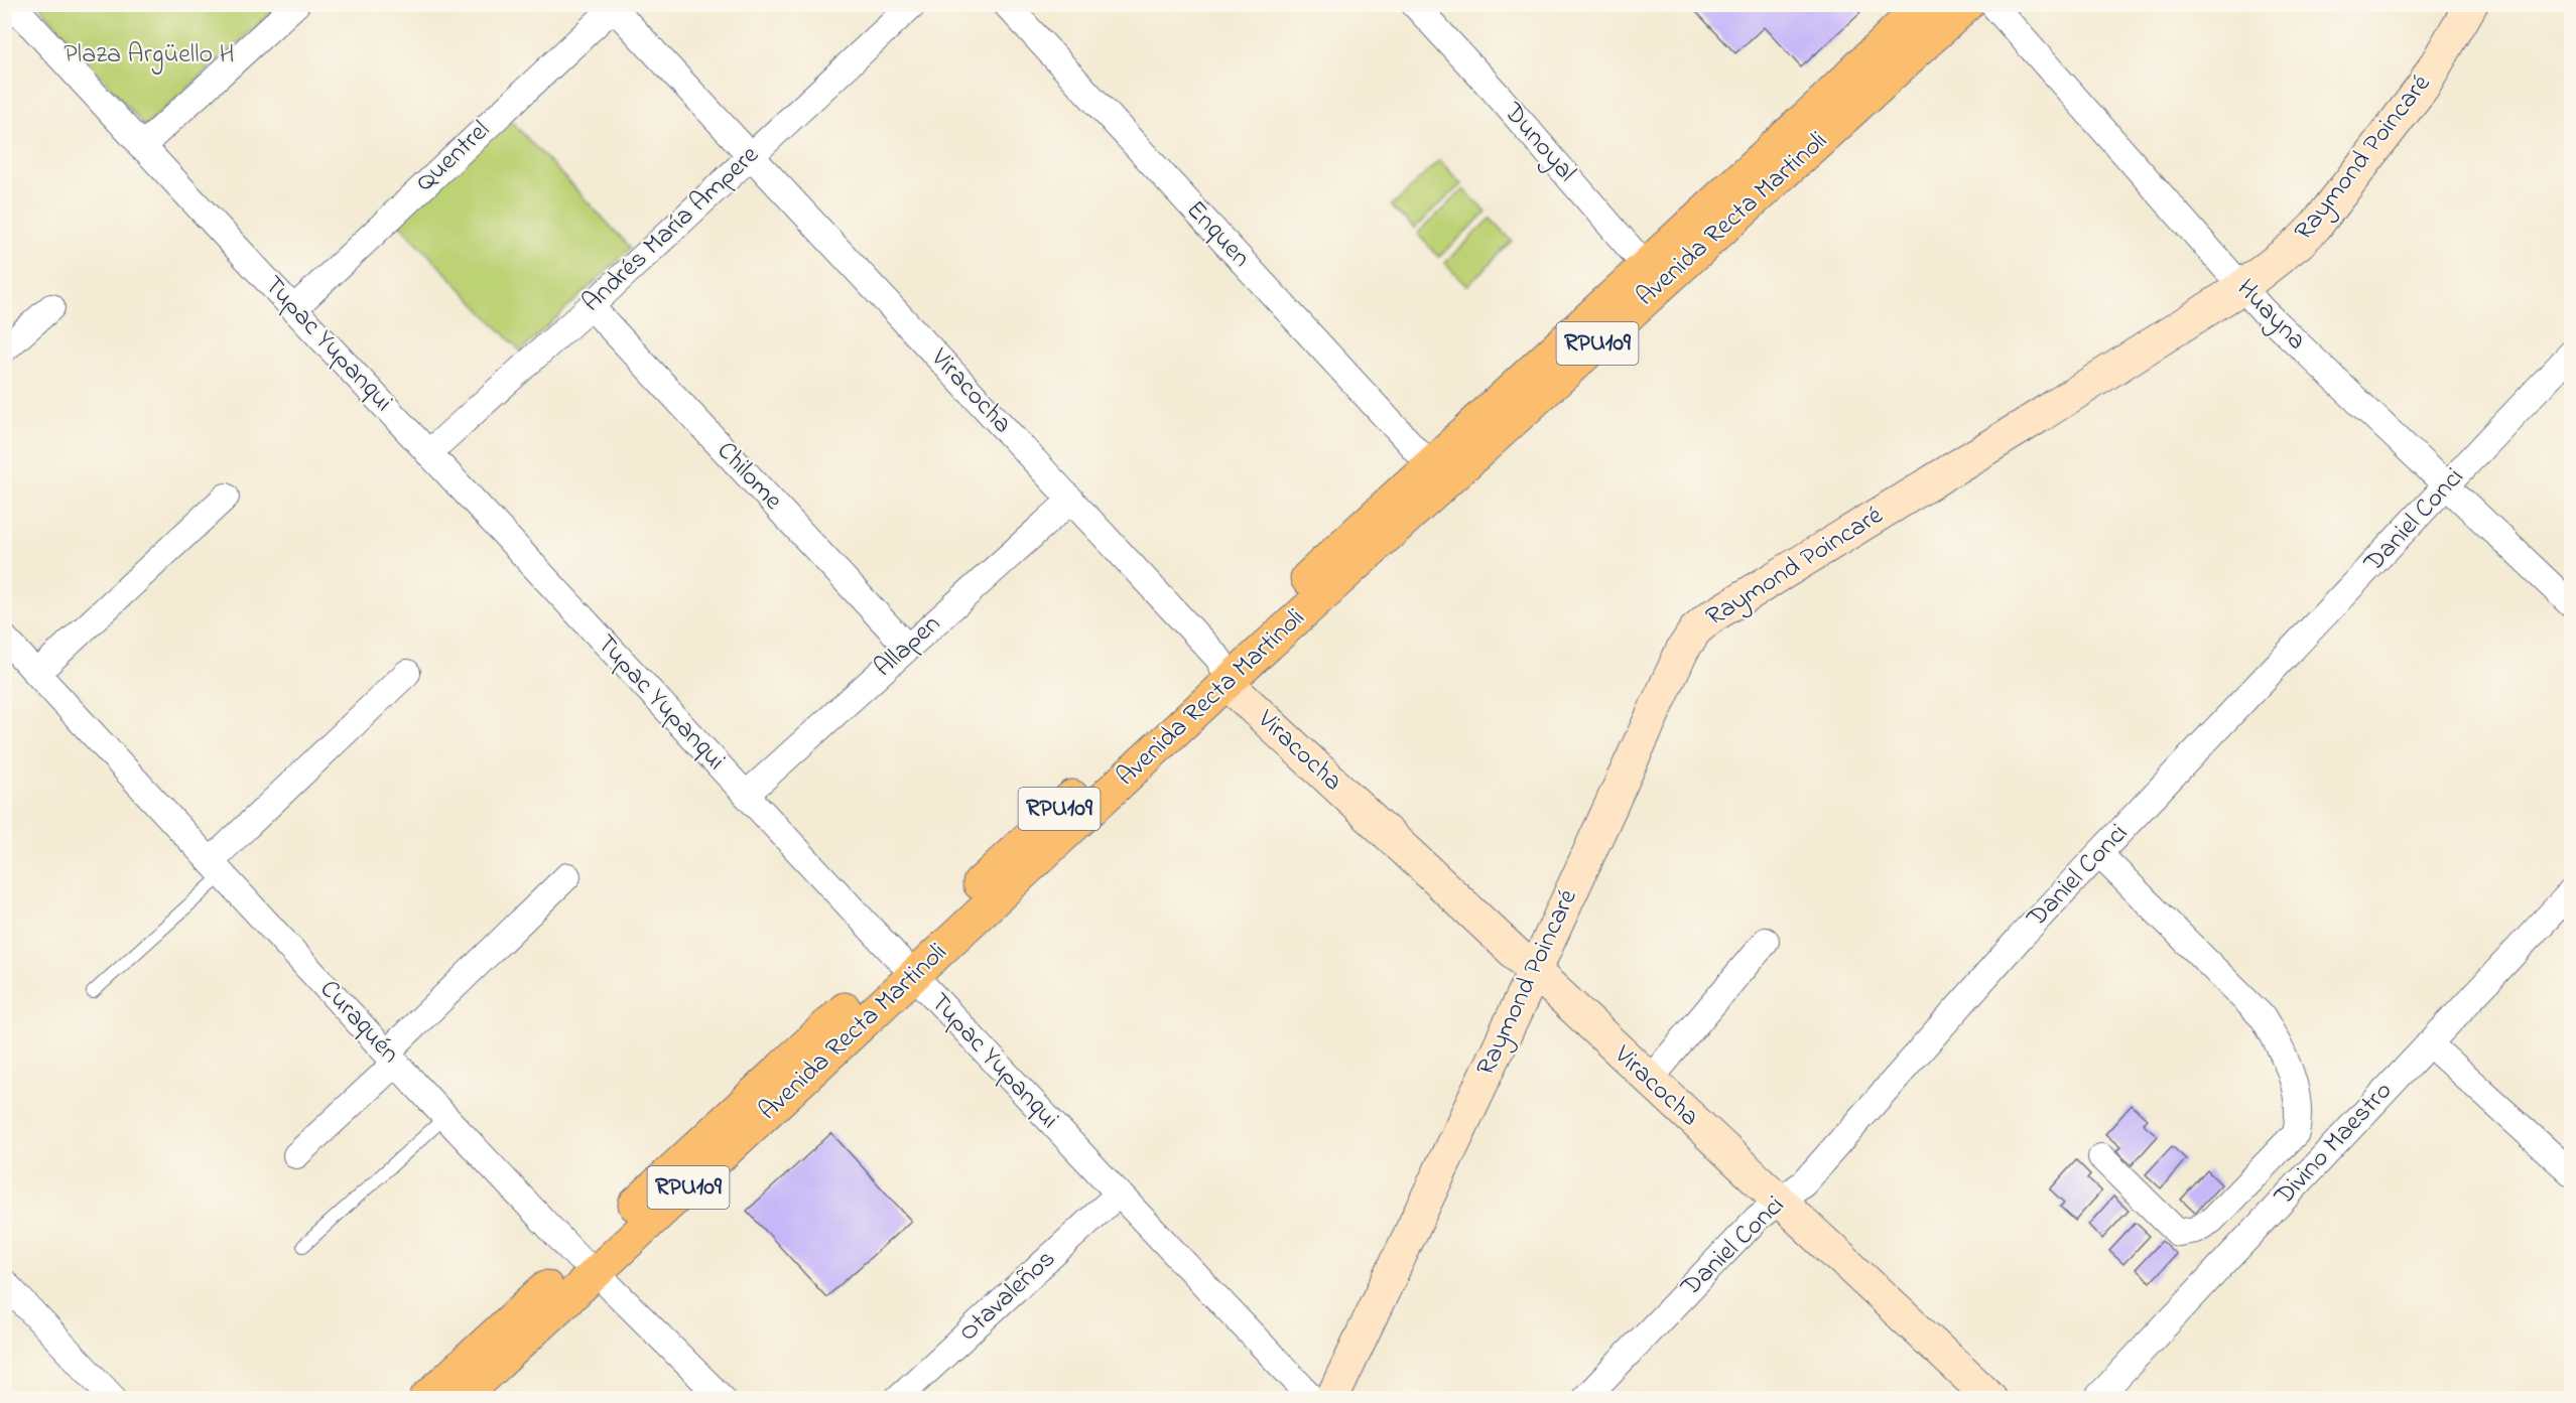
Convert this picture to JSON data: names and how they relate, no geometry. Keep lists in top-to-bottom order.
{
  "streets": {
    "main road": ["Avenida Recta Martinoli", "RPU109"],
    "street": [
      "Dunoyal",
      "Quentrel",
      "Raymond Poincaré",
      "Andrés María Ampere",
      "Enquen",
      "Huayna",
      "Tupac Yupanqui",
      "Viracocha",
      "Chilome",
      "Daniel Conci",
      "Allapen",
      "Curaquén",
      "Divino Maestro",
      "Otavaleños"
    ]
  },
  "crossings": [
    ["Dunoyal", "Avenida Recta Martinoli"],
    ["Quentrel", "Tupac Yupanqui"],
    ["Quentrel", "Viracocha"],
    ["Raymond Poincaré", "Huayna"],
    ["Raymond Poincaré", "Viracocha"],
    ["Avenida Recta Martinoli", "Enquen"],
    ["Avenida Recta Martinoli", "Tupac Yupanqui"],
    ["Avenida Recta Martinoli", "Viracocha"],
    ["Avenida Recta Martinoli", "Curaquén"],
    ["Andrés María Ampere", "Tupac Yupanqui"],
    ["Andrés María Ampere", "Viracocha"],
    ["Andrés María Ampere", "Chilome"],
    ["Huayna", "Daniel Conci"],
    ["Tupac Yupanqui", "Allapen"],
    ["Tupac Yupanqui", "Otavaleños"],
    ["Viracocha", "Daniel Conci"],
    ["Viracocha", "Allapen"],
    ["Chilome", "Allapen"]
  ],
  "parks": ["Plaza Argüello H"]
}
